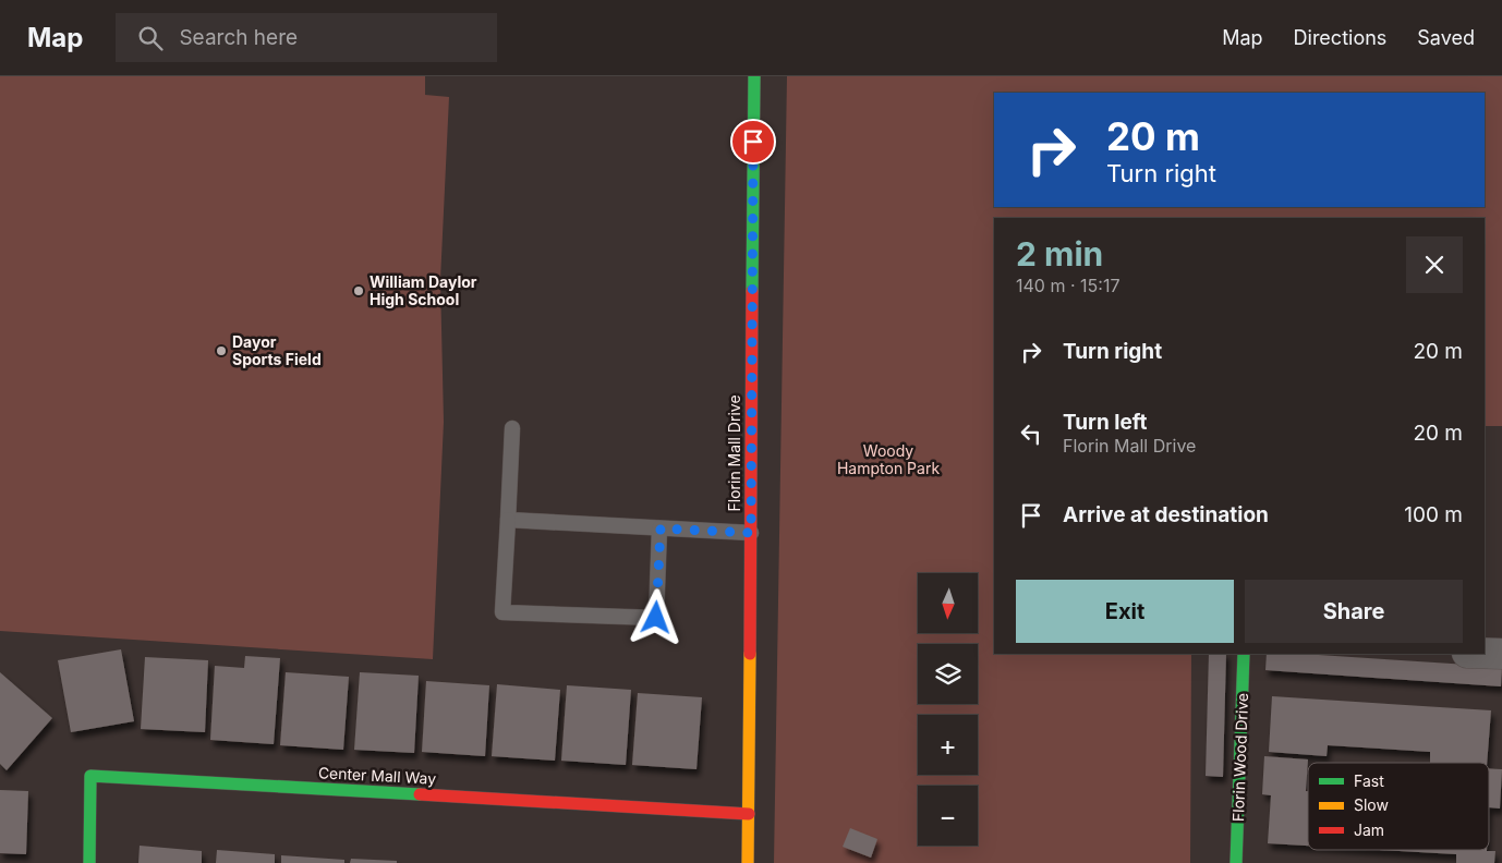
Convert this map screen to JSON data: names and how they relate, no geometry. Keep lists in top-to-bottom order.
{
  "streets": {
    "street": ["Florin Mall Drive", "Florin Wood Drive", "Center Mall Way"]
  },
  "crossings": [
    ["Florin Mall Drive", "Center Mall Way"]
  ],
  "parks": ["Woody Hampton Park"],
  "places": ["William Daylor High School", "Dayor Sports Field"],
  "legend": ["Fast", "Slow", "Jam"],
  "north": "bottom",
  "page": {
    "header": "Map",
    "search": "Search here",
    "nav": ["Map", "Directions", "Saved"],
    "turn": ["20 m", "Turn right"],
    "heading": ["2 min", "140 m · 15:17"],
    "list": [
      {
        "name": "Turn right",
        "value": "20 m"
      },
      {
        "name": "Turn left",
        "note": "Florin Mall Drive",
        "value": "20 m"
      },
      {
        "name": "Arrive at destination",
        "value": "100 m"
      }
    ],
    "buttons": ["Exit", "Share"],
    "map_buttons": ["+", "−"]
  }
}
